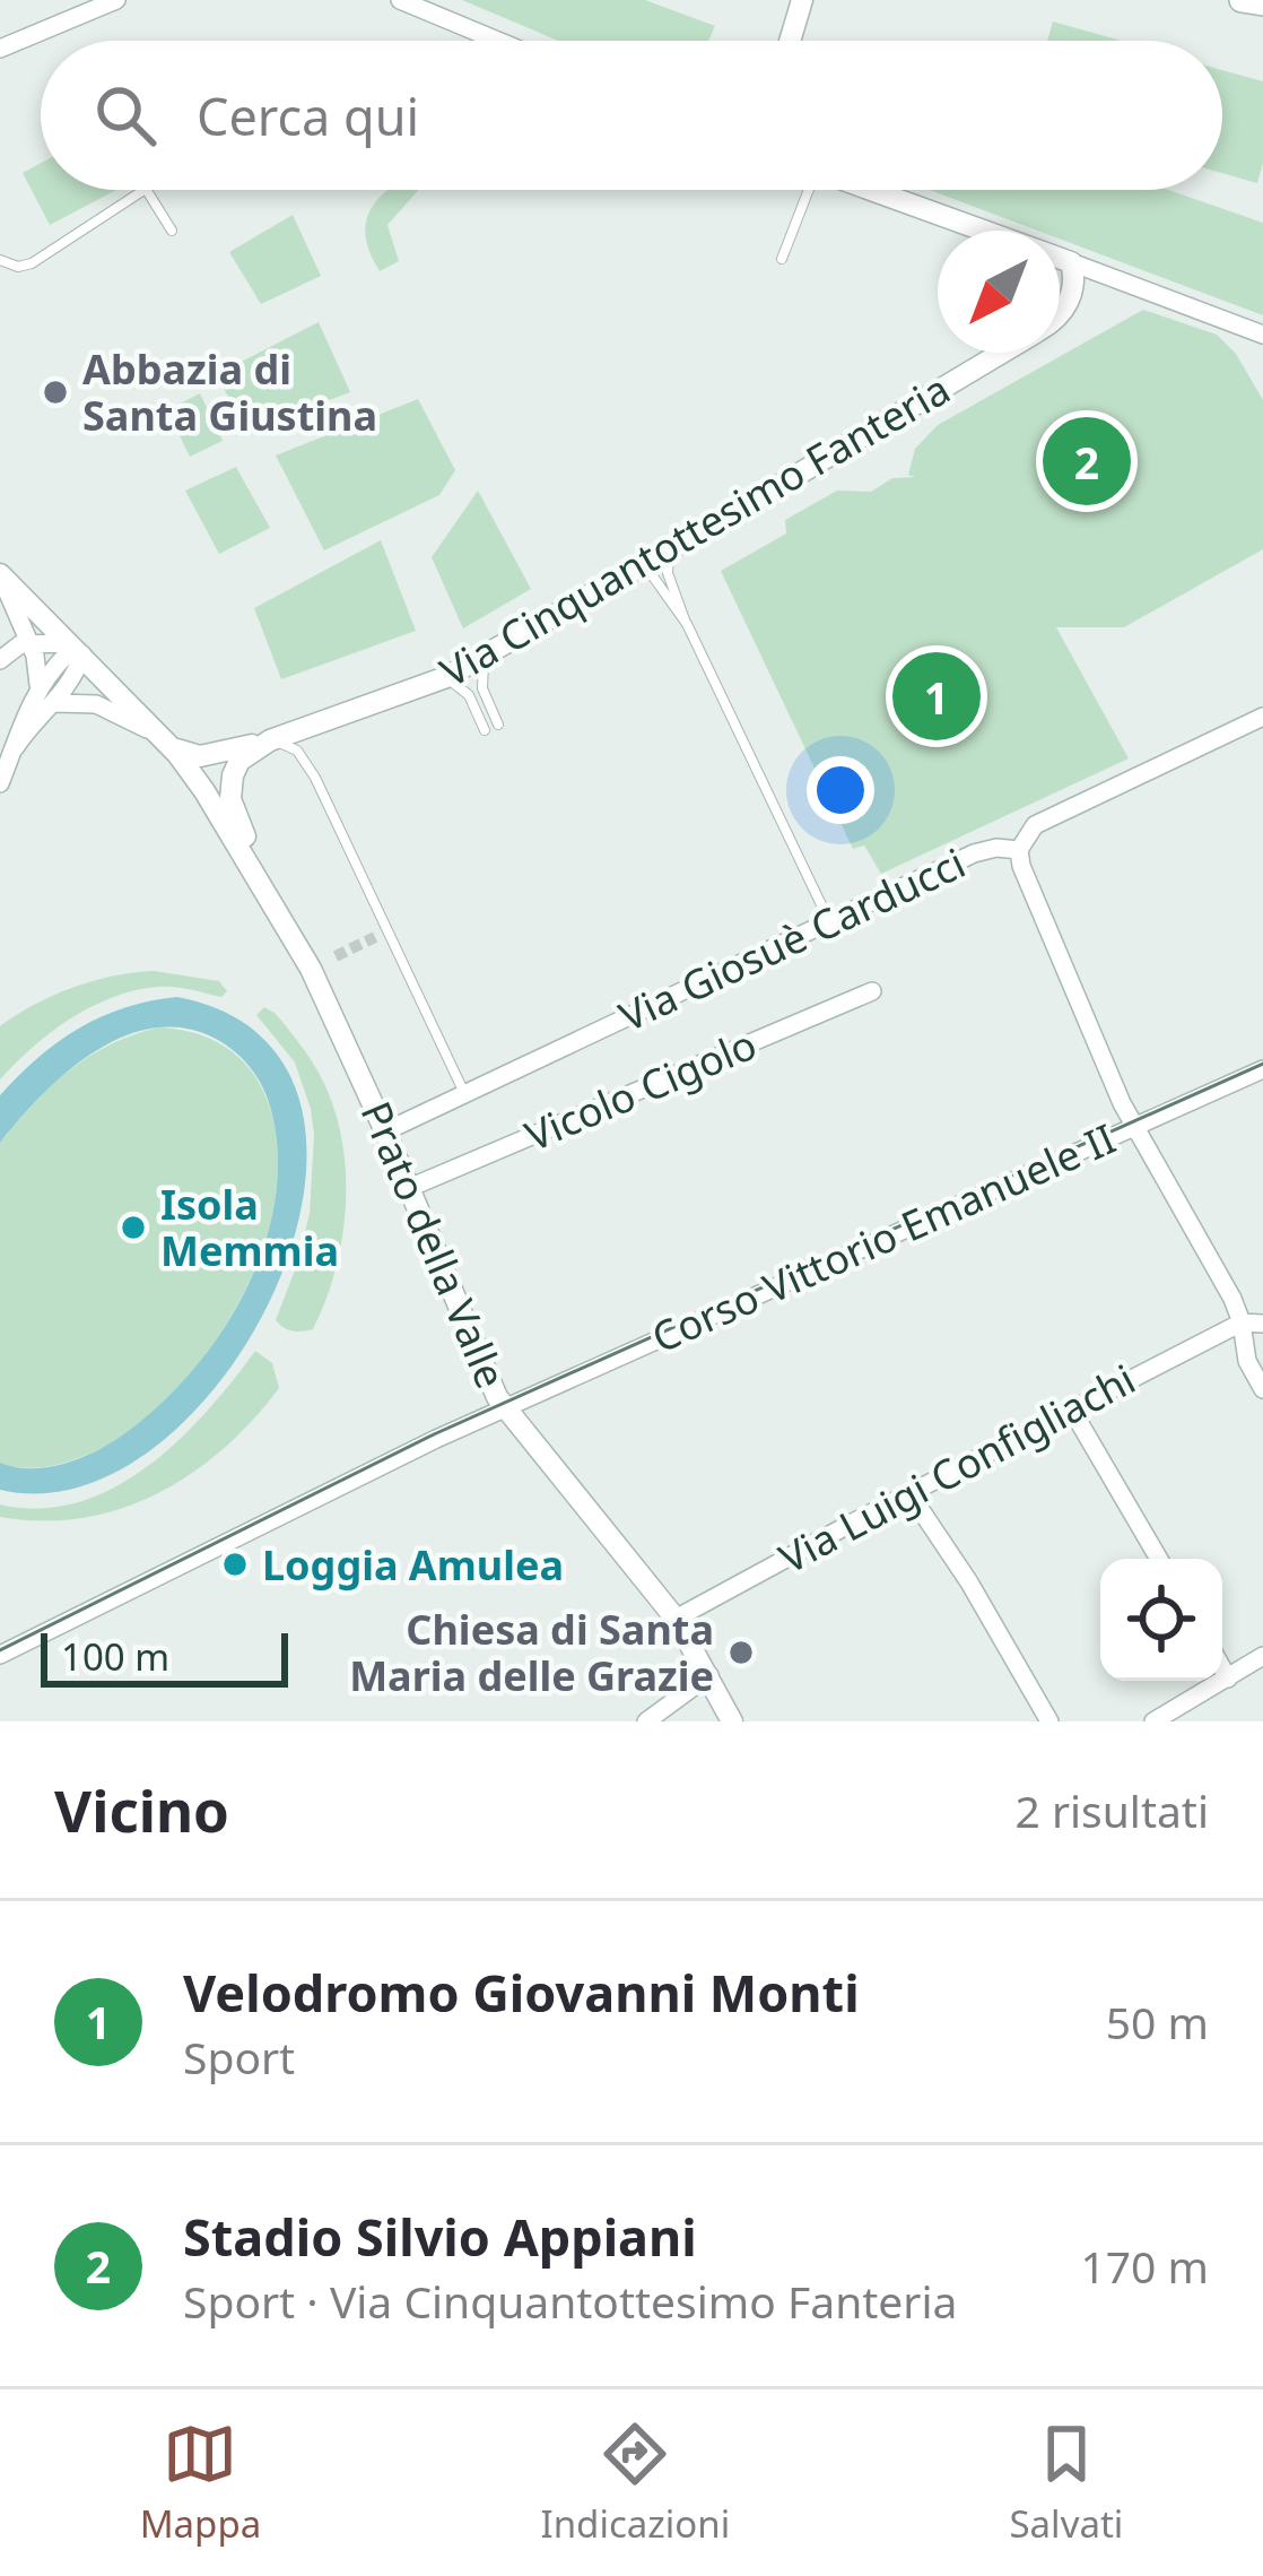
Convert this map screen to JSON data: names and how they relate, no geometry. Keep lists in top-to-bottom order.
{
  "streets": {
    "street": [
      "Via Cinquantottesimo Fanteria",
      "Via Giosuè Carducci",
      "Vicolo Cigolo",
      "Corso Vittorio Emanuele II",
      "Prato della Valle",
      "Via Luigi Configliachi"
    ]
  },
  "crossings": [
    ["Via Cinquantottesimo Fanteria", "Prato della Valle"],
    ["Via Giosuè Carducci", "Prato della Valle"],
    ["Vicolo Cigolo", "Prato della Valle"],
    ["Corso Vittorio Emanuele II", "Prato della Valle"]
  ],
  "places": [
    "Abbazia di Santa Giustina",
    "Isola Memmia",
    "Loggia Amulea",
    "Chiesa di Santa Maria delle Grazie"
  ],
  "scale_bar": "100 m",
  "north": "bottom left",
  "page": {
    "search": "Cerca qui",
    "pins": ["2", "1"],
    "scale": "100 m",
    "heading": ["Vicino", "2 risultati"],
    "list": [
      {
        "mark": "1",
        "name": "Velodromo Giovanni Monti",
        "note": "Sport",
        "value": "50 m"
      },
      {
        "mark": "2",
        "name": "Stadio Silvio Appiani",
        "note": "Sport · Via Cinquantottesimo Fanteria",
        "value": "170 m"
      }
    ],
    "nav": ["Mappa", "Indicazioni", "Salvati"]
  }
}
